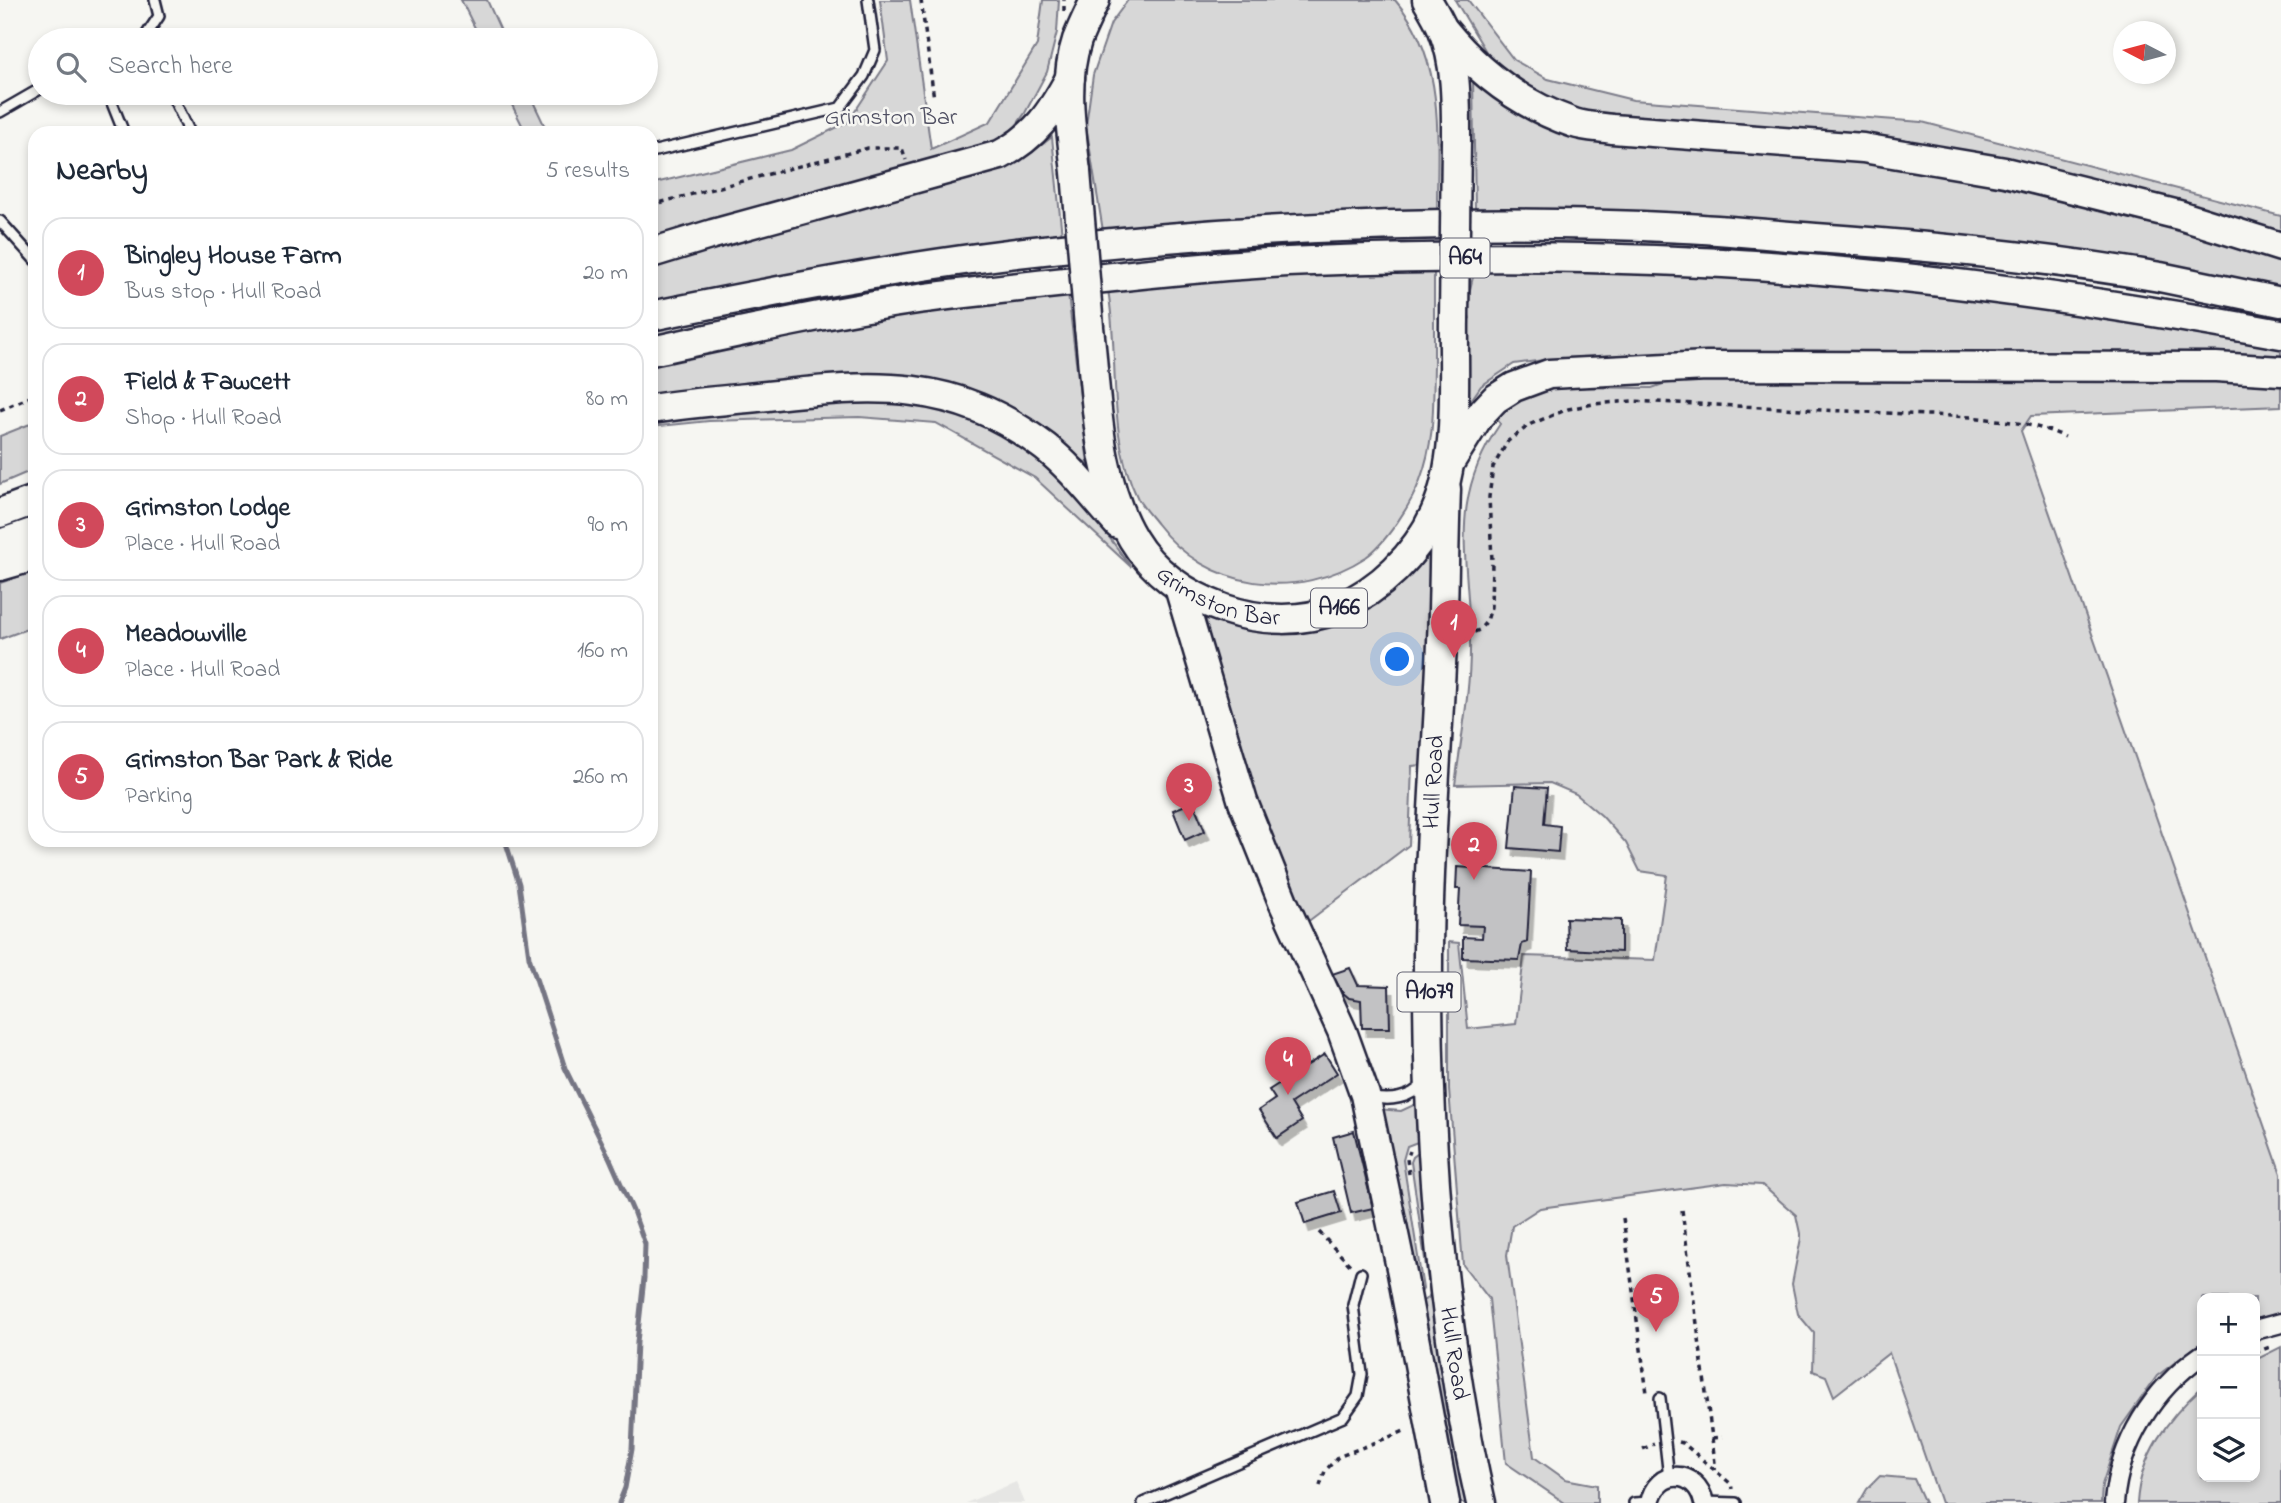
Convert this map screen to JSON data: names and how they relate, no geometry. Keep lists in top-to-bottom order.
{
  "streets": {
    "main road": [
      "A64",
      "Grimston Bar",
      "A166",
      "Hull Road",
      "A1079"
    ]
  },
  "crossings": [
    ["Grimston Bar", "A166"],
    ["Grimston Bar", "Hull Road"]
  ],
  "parks": ["Grimston Bar"],
  "north": "left",
  "page": {
    "search": "Search here",
    "heading": ["Nearby", "5 results"],
    "list": [
      {
        "mark": "1",
        "name": "Bingley House Farm",
        "note": "Bus stop · Hull Road",
        "value": "20 m"
      },
      {
        "mark": "2",
        "name": "Field & Fawcett",
        "note": "Shop · Hull Road",
        "value": "80 m"
      },
      {
        "mark": "3",
        "name": "Grimston Lodge",
        "note": "Place · Hull Road",
        "value": "90 m"
      },
      {
        "mark": "4",
        "name": "Meadowville",
        "note": "Place · Hull Road",
        "value": "160 m"
      },
      {
        "mark": "5",
        "name": "Grimston Bar Park & Ride",
        "note": "Parking",
        "value": "260 m"
      }
    ],
    "pins": [
      "1",
      "3",
      "2",
      "4",
      "5"
    ],
    "map_buttons": ["+", "−"]
  }
}
